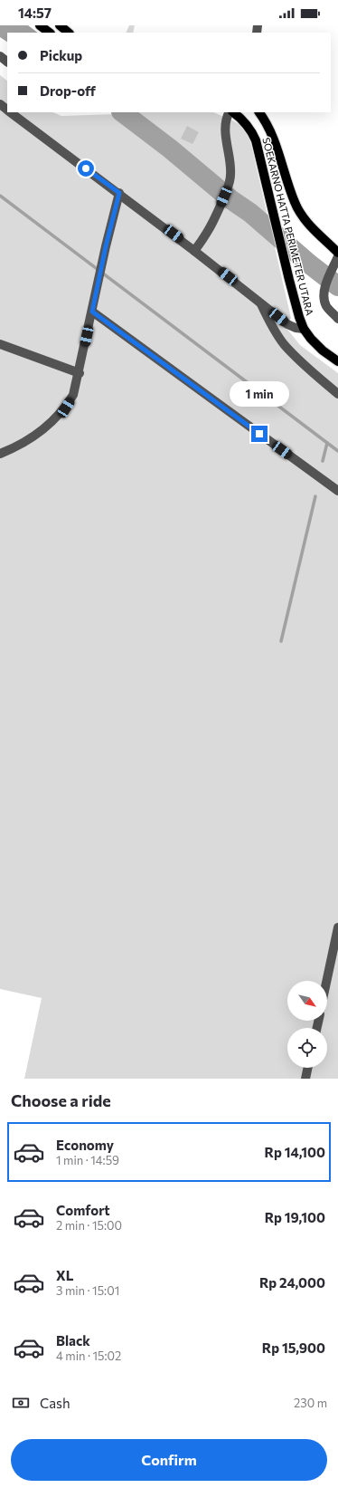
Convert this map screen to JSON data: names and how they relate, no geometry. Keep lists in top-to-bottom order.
{
  "streets": {
    "main road": ["SOEKARNO HATTA PERIMETER UTARA"]
  },
  "north": "bottom right",
  "page": {
    "status": "14:57",
    "banner": ["Pickup", "Drop-off"],
    "bubble": "1 min",
    "heading": "Choose a ride",
    "list": [
      {
        "name": "Economy",
        "note": "1 min · 14:59",
        "value": "Rp 14,100"
      },
      {
        "name": "Comfort",
        "note": "2 min · 15:00",
        "value": "Rp 19,100"
      },
      {
        "name": "XL",
        "note": "3 min · 15:01",
        "value": "Rp 24,000"
      },
      {
        "name": "Black",
        "note": "4 min · 15:02",
        "value": "Rp 15,900"
      }
    ],
    "pay": ["Cash", "230 m"],
    "buttons": "Confirm"
  }
}
